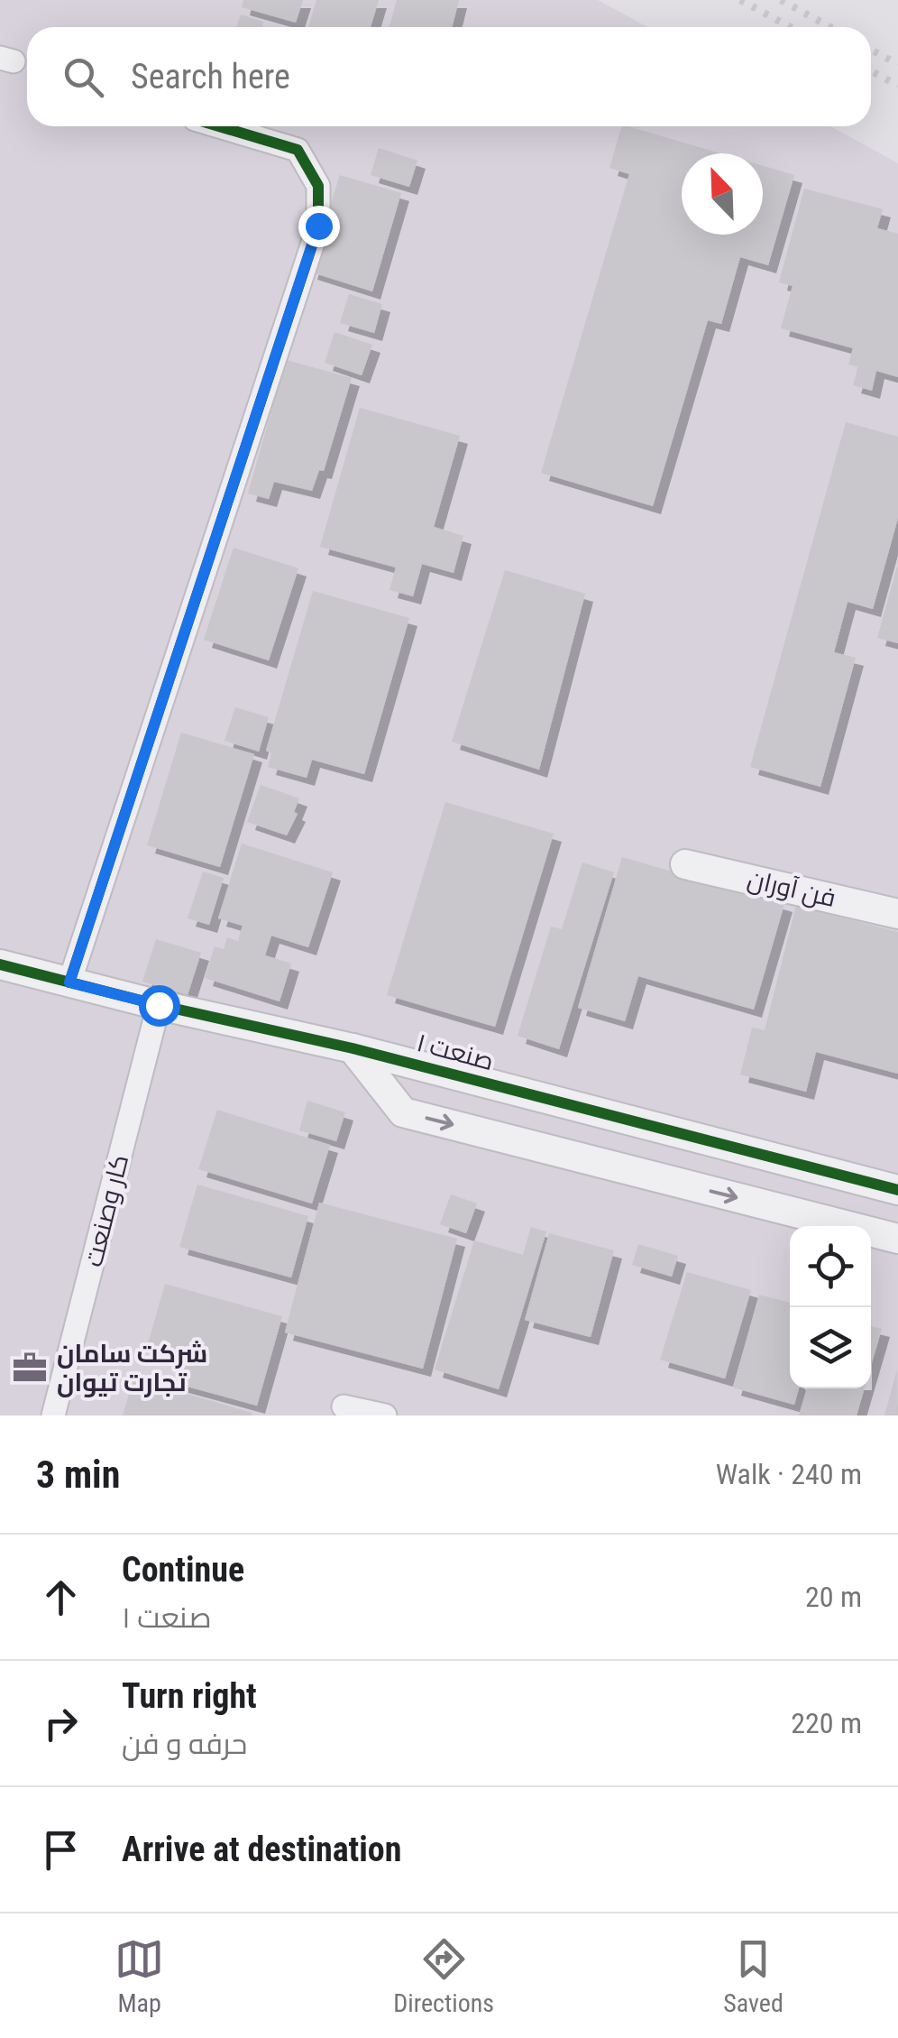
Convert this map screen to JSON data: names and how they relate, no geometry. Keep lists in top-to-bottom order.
{
  "streets": {
    "street": ["فن آوران", "صنعت ۱", "کار وصنعت"]
  },
  "crossings": [
    ["صنعت ۱", "کار وصنعت"]
  ],
  "places": {
    "office": ["شرکت سامان تجارت تیوان"]
  },
  "north": "top left",
  "page": {
    "search": "Search here",
    "heading": ["3 min", "Walk · 240 m"],
    "list": [
      ["Continue", "صنعت ۱", "20 m"],
      ["Turn right", "حرفه و فن", "220 m"],
      "Arrive at destination"
    ],
    "nav": ["Map", "Directions", "Saved"]
  }
}
